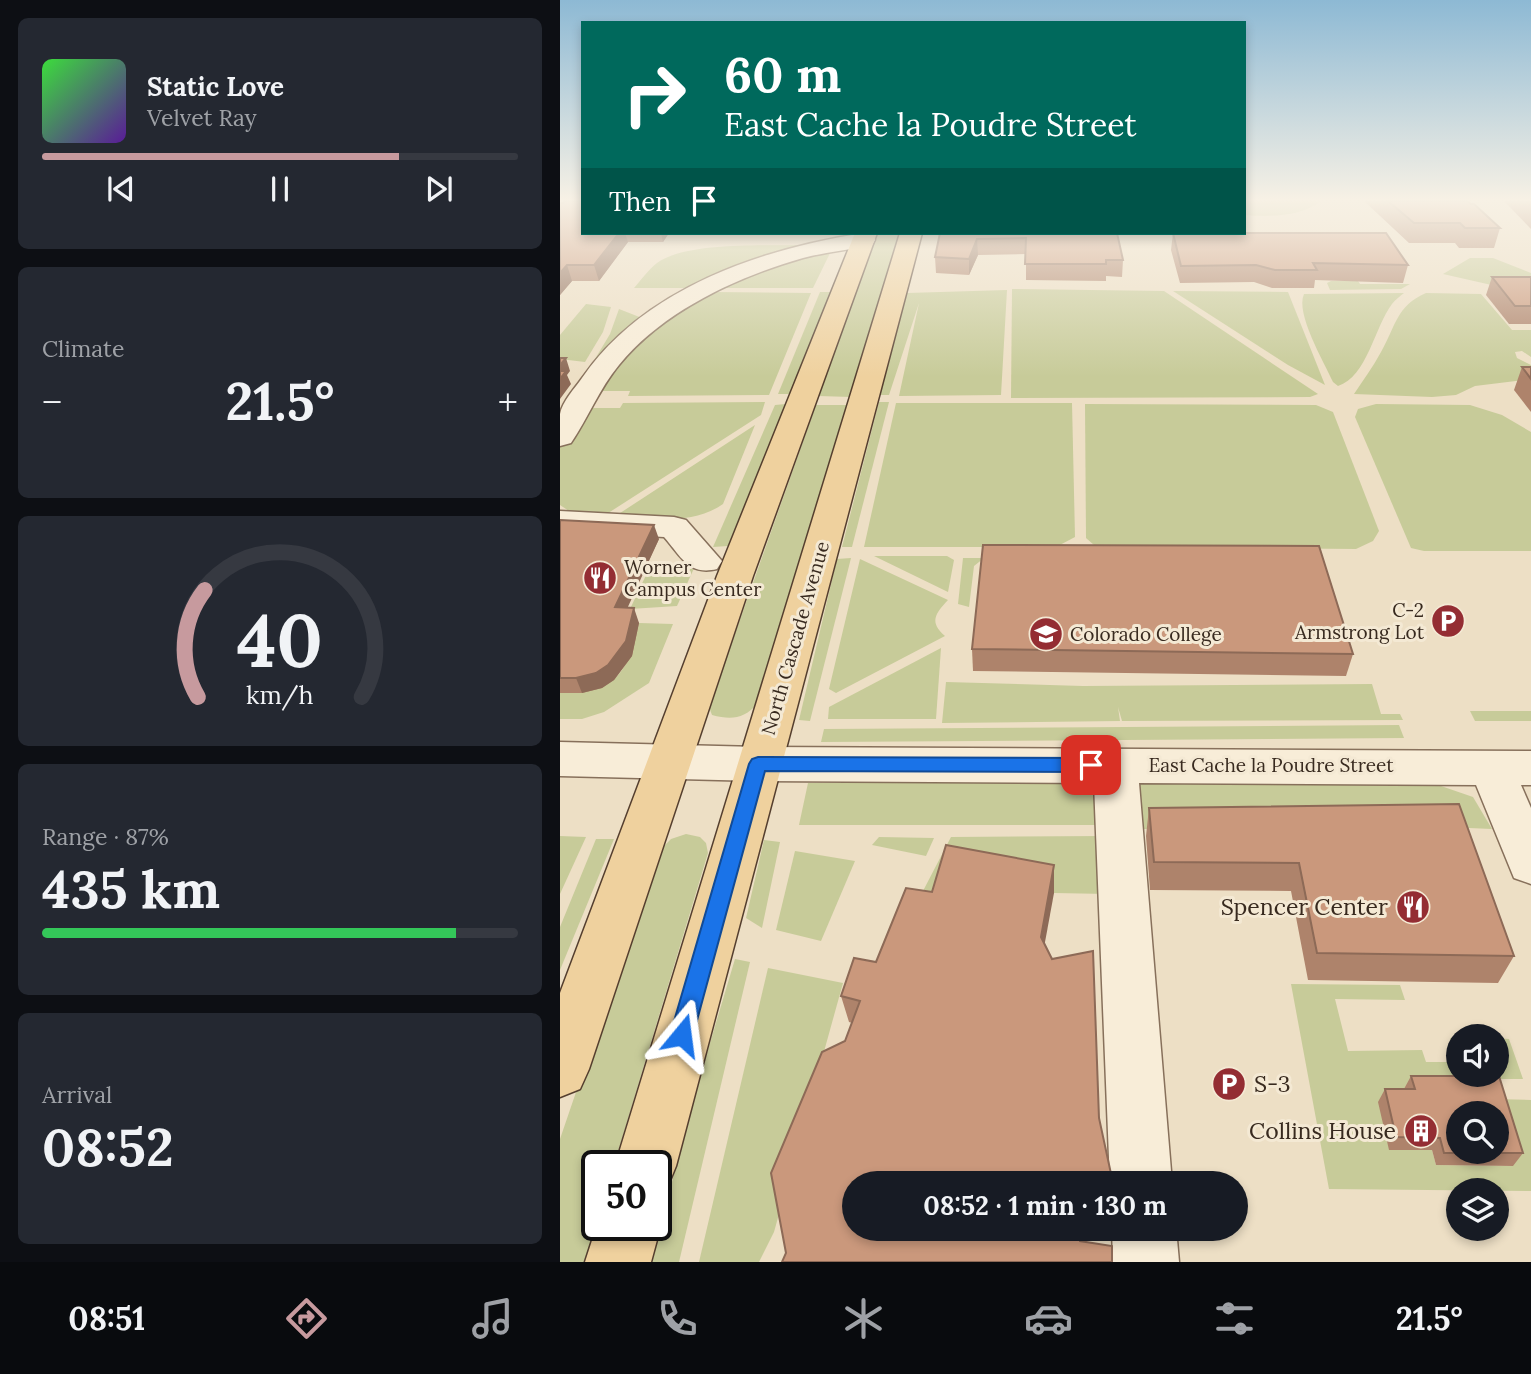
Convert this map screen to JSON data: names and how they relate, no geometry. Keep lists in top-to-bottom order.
{
  "streets": {
    "main road": ["North Cascade Avenue"],
    "street": ["East Cache la Poudre Street"]
  },
  "crossings": [
    ["North Cascade Avenue", "East Cache la Poudre Street"]
  ],
  "places": {
    "restaurant": ["Worner Campus Center", "Spencer Center"],
    "parking": ["C-2 Armstrong Lot", "S-3"],
    "school or university": ["Colorado College"],
    "building": ["Collins House"]
  },
  "page": {
    "turn": ["60 m", "East Cache la Poudre Street"],
    "song": ["Static Love", "Velvet Ray"],
    "then": "Then",
    "tile": [
      "Climate",
      ["Range · 87%", "435 km"],
      ["Arrival", "08:52"]
    ],
    "heat": ["−", "21.5°", "+"],
    "limit": "50",
    "trip": "08:52 · 1 min · 130 m",
    "tabs": ["08:51", "21.5°"],
    "gauge": ["40", "km/h"]
  }
}
